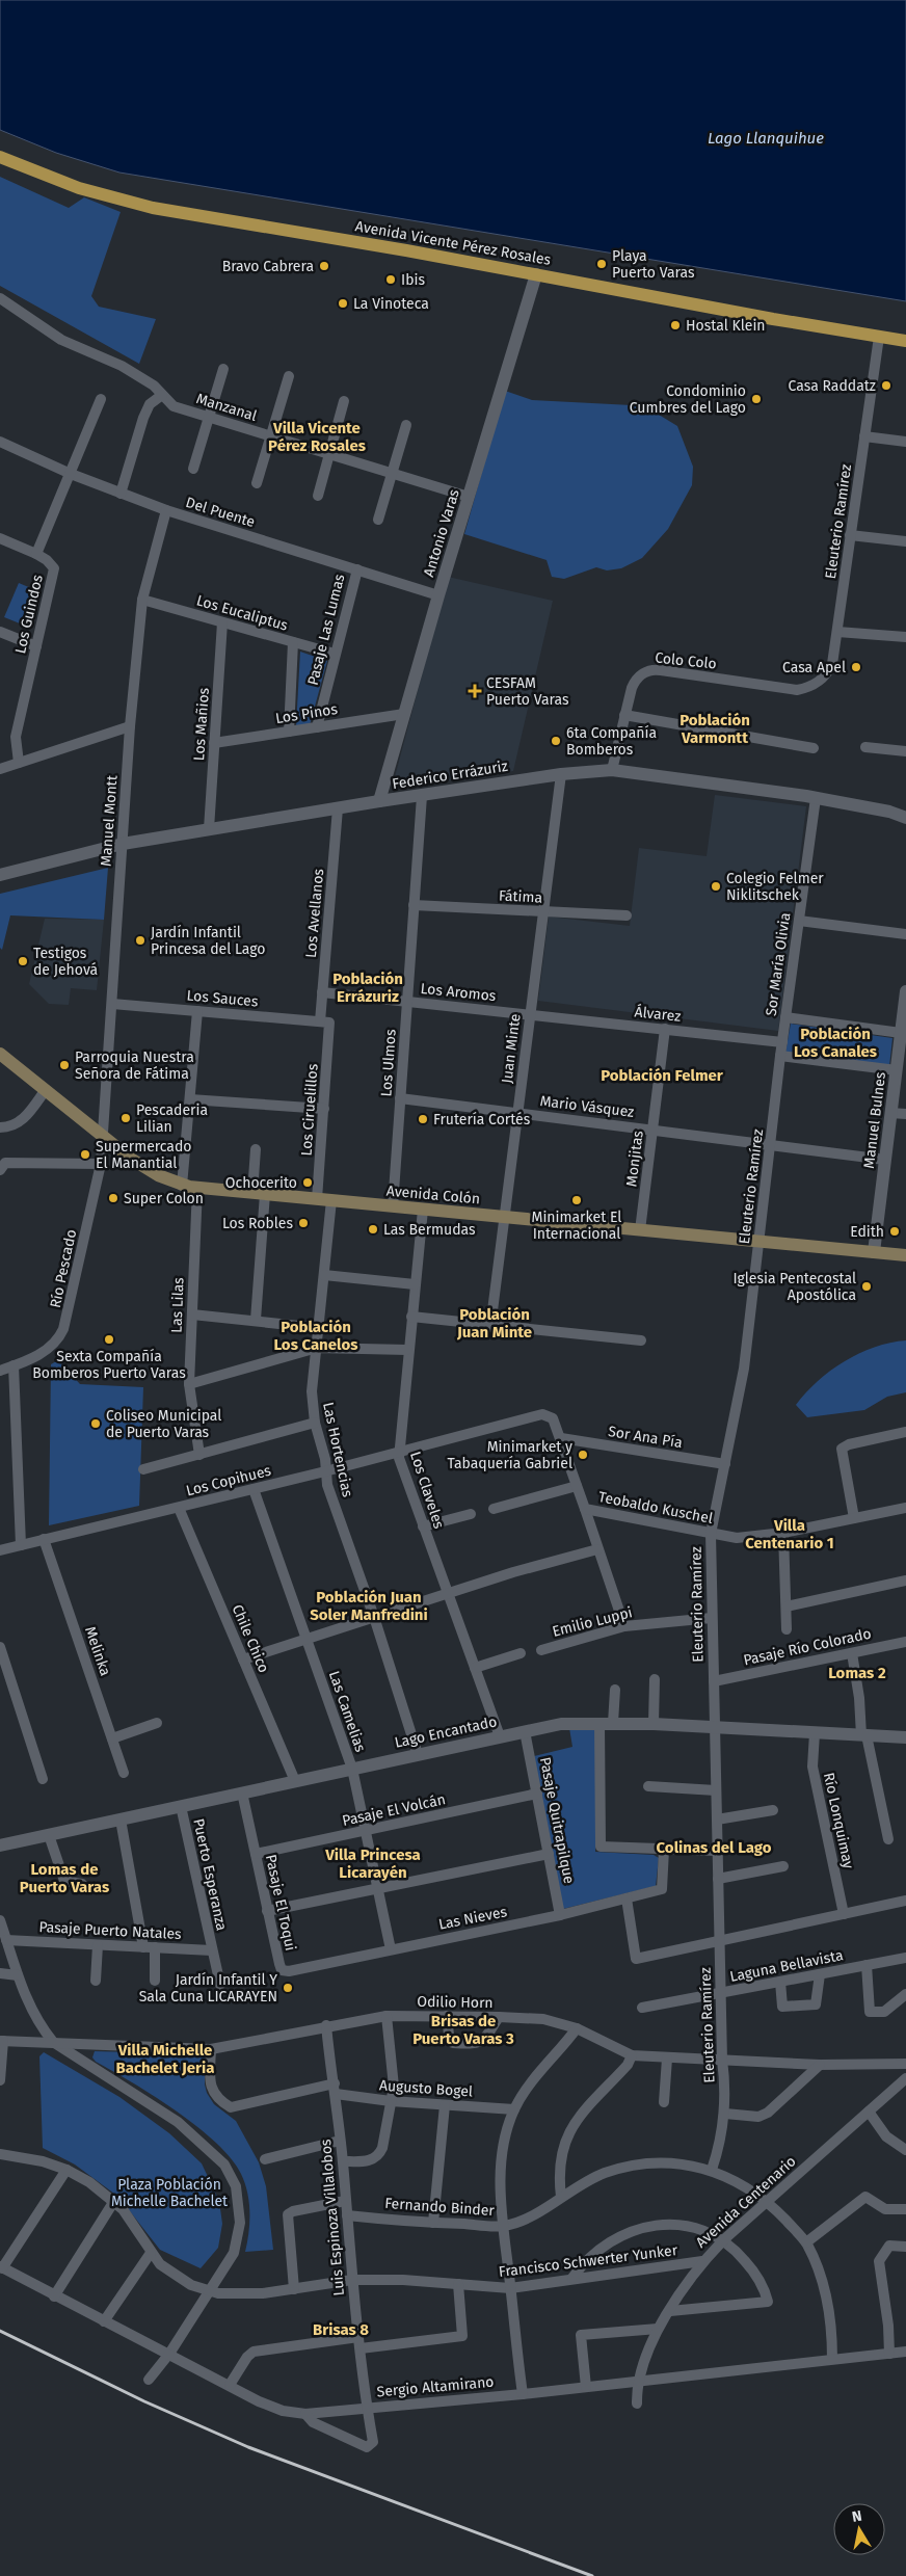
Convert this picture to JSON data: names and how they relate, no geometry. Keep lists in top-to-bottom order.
{
  "streets": {
    "main road": ["Avenida Vicente Pérez Rosales", "Avenida Colón"],
    "street": [
      "Manzanal",
      "Del Puente",
      "Eleuterio Ramírez",
      "Antonio Varas",
      "Los Eucaliptus",
      "Los Guindos",
      "Pasaje Las Lumas",
      "Colo Colo",
      "Los Pinos",
      "Los Mañios",
      "Federico Errázuriz",
      "Manuel Montt",
      "Fátima",
      "Los Avellanos",
      "Sor María Olivia",
      "Los Aromos",
      "Los Sauces",
      "Álvarez",
      "Juan Minte",
      "Los Ulmos",
      "Mario Vásquez",
      "Los Ciruelillos",
      "Manuel Bulnes",
      "Monjitas",
      "Río Pescado",
      "Las Lilas",
      "Sor Ana Pía",
      "Las Hortencias",
      "Los Copihues",
      "Los Claveles",
      "Teobaldo Kuschel",
      "Emilio Luppi",
      "Chile Chico",
      "Pasaje Río Colorado",
      "Melinka",
      "Las Camelias",
      "Lago Encantado",
      "Pasaje El Volcán",
      "Pasaje Quitrapilque",
      "Río Lonquimay",
      "Puerto Esperanza",
      "Pasaje El Toqui",
      "Las Nieves",
      "Pasaje Puerto Natales",
      "Laguna Bellavista",
      "Odilio Horn",
      "Augusto Bogel",
      "Avenida Centenario",
      "Fernando Binder",
      "Luis Espinoza Villalobos",
      "Francisco Schwerter Yunker",
      "Sergio Altamirano"
    ]
  },
  "crossings": [
    ["Avenida Vicente Pérez Rosales", "Eleuterio Ramírez"],
    ["Avenida Vicente Pérez Rosales", "Antonio Varas"],
    ["Manzanal", "Antonio Varas"],
    ["Del Puente", "Antonio Varas"],
    ["Del Puente", "Los Guindos"],
    ["Del Puente", "Pasaje Las Lumas"],
    ["Del Puente", "Manuel Montt"],
    ["Eleuterio Ramírez", "Colo Colo"],
    ["Eleuterio Ramírez", "Sor María Olivia"],
    ["Eleuterio Ramírez", "Álvarez"],
    ["Eleuterio Ramírez", "Mario Vásquez"],
    ["Eleuterio Ramírez", "Avenida Colón"],
    ["Eleuterio Ramírez", "Sor Ana Pía"],
    ["Eleuterio Ramírez", "Teobaldo Kuschel"],
    ["Eleuterio Ramírez", "Emilio Luppi"],
    ["Eleuterio Ramírez", "Pasaje Río Colorado"],
    ["Eleuterio Ramírez", "Lago Encantado"],
    ["Eleuterio Ramírez", "Laguna Bellavista"],
    ["Eleuterio Ramírez", "Odilio Horn"],
    ["Eleuterio Ramírez", "Fernando Binder"],
    ["Antonio Varas", "Los Pinos"],
    ["Antonio Varas", "Federico Errázuriz"],
    ["Los Eucaliptus", "Pasaje Las Lumas"],
    ["Los Eucaliptus", "Los Mañios"],
    ["Los Eucaliptus", "Manuel Montt"],
    ["Pasaje Las Lumas", "Los Pinos"],
    ["Colo Colo", "Federico Errázuriz"],
    ["Los Pinos", "Los Mañios"],
    ["Los Mañios", "Federico Errázuriz"],
    ["Federico Errázuriz", "Manuel Montt"],
    ["Federico Errázuriz", "Los Avellanos"],
    ["Federico Errázuriz", "Sor María Olivia"],
    ["Federico Errázuriz", "Juan Minte"],
    ["Federico Errázuriz", "Los Ulmos"],
    ["Manuel Montt", "Los Sauces"],
    ["Manuel Montt", "Avenida Colón"],
    ["Manuel Montt", "Río Pescado"],
    ["Fátima", "Juan Minte"],
    ["Fátima", "Los Ulmos"],
    ["Los Avellanos", "Los Aromos"],
    ["Los Avellanos", "Los Sauces"],
    ["Los Avellanos", "Los Ciruelillos"],
    ["Sor María Olivia", "Álvarez"],
    ["Los Aromos", "Álvarez"],
    ["Los Aromos", "Juan Minte"],
    ["Los Aromos", "Los Ulmos"],
    ["Los Sauces", "Los Ciruelillos"],
    ["Álvarez", "Juan Minte"],
    ["Álvarez", "Monjitas"],
    ["Juan Minte", "Mario Vásquez"],
    ["Juan Minte", "Avenida Colón"],
    ["Los Ulmos", "Mario Vásquez"],
    ["Los Ulmos", "Avenida Colón"],
    ["Mario Vásquez", "Manuel Bulnes"],
    ["Mario Vásquez", "Monjitas"],
    ["Los Ciruelillos", "Avenida Colón"],
    ["Manuel Bulnes", "Avenida Colón"],
    ["Monjitas", "Avenida Colón"],
    ["Avenida Colón", "Río Pescado"],
    ["Avenida Colón", "Las Lilas"],
    ["Avenida Colón", "Las Hortencias"],
    ["Avenida Colón", "Los Claveles"],
    ["Sor Ana Pía", "Teobaldo Kuschel"],
    ["Las Hortencias", "Los Copihues"],
    ["Las Hortencias", "Lago Encantado"],
    ["Los Copihues", "Los Claveles"],
    ["Los Copihues", "Teobaldo Kuschel"],
    ["Los Copihues", "Chile Chico"],
    ["Los Copihues", "Melinka"],
    ["Los Copihues", "Las Camelias"],
    ["Los Claveles", "Lago Encantado"],
    ["Chile Chico", "Lago Encantado"],
    ["Las Camelias", "Lago Encantado"],
    ["Las Camelias", "Pasaje El Volcán"],
    ["Las Camelias", "Pasaje El Toqui"],
    ["Las Camelias", "Las Nieves"],
    ["Lago Encantado", "Pasaje Quitrapilque"],
    ["Lago Encantado", "Río Lonquimay"],
    ["Lago Encantado", "Puerto Esperanza"],
    ["Lago Encantado", "Pasaje El Toqui"],
    ["Pasaje El Volcán", "Pasaje Quitrapilque"],
    ["Pasaje El Volcán", "Pasaje El Toqui"],
    ["Pasaje Quitrapilque", "Las Nieves"],
    ["Puerto Esperanza", "Pasaje Puerto Natales"],
    ["Pasaje El Toqui", "Las Nieves"],
    ["Odilio Horn", "Luis Espinoza Villalobos"],
    ["Augusto Bogel", "Luis Espinoza Villalobos"],
    ["Avenida Centenario", "Fernando Binder"],
    ["Avenida Centenario", "Francisco Schwerter Yunker"],
    ["Avenida Centenario", "Sergio Altamirano"],
    ["Fernando Binder", "Luis Espinoza Villalobos"],
    ["Fernando Binder", "Sergio Altamirano"],
    ["Luis Espinoza Villalobos", "Francisco Schwerter Yunker"],
    ["Luis Espinoza Villalobos", "Sergio Altamirano"]
  ],
  "districts": [
    "Villa Vicente Pérez Rosales",
    "Población Varmontt",
    "Población Errázuriz",
    "Población Los Canales",
    "Población Felmer",
    "Población Juan Minte",
    "Población Los Canelos",
    "Villa Centenario 1",
    "Población Juan Soler Manfredini",
    "Lomas 2",
    "Colinas del Lago",
    "Villa Princesa Licarayén",
    "Lomas de Puerto Varas",
    "Brisas de Puerto Varas 3",
    "Villa Michelle Bachelet Jeria",
    "Brisas 8"
  ],
  "water": ["Lago Llanquihue"],
  "parks": ["Plaza Población Michelle Bachelet"],
  "places": {
    "other": [
      "Playa Puerto Varas",
      "Bravo Cabrera",
      "Ibis",
      "La Vinoteca",
      "Hostal Klein",
      "Casa Raddatz",
      "Condominio Cumbres del Lago",
      "Casa Apel",
      "6ta Compañía Bomberos",
      "Colegio Felmer Niklitschek",
      "Jardín Infantil Princesa del Lago",
      "Testigos de Jehová",
      "Parroquia Nuestra Señora de Fátima",
      "Pescaderia Lilian",
      "Frutería Cortés",
      "Supermercado El Manantial",
      "Ochocerito",
      "Super Colon",
      "Minimarket El Internacional",
      "Los Robles",
      "Las Bermudas",
      "Edith",
      "Iglesia Pentecostal Apostólica",
      "Sexta Compañía Bomberos Puerto Varas",
      "Coliseo Municipal de Puerto Varas",
      "Minimarket y Tabaquería Gabriel",
      "Jardín Infantil Y Sala Cuna LICARAYEN"
    ],
    "health": ["CESFAM Puerto Varas"]
  },
  "north": "top"
}
